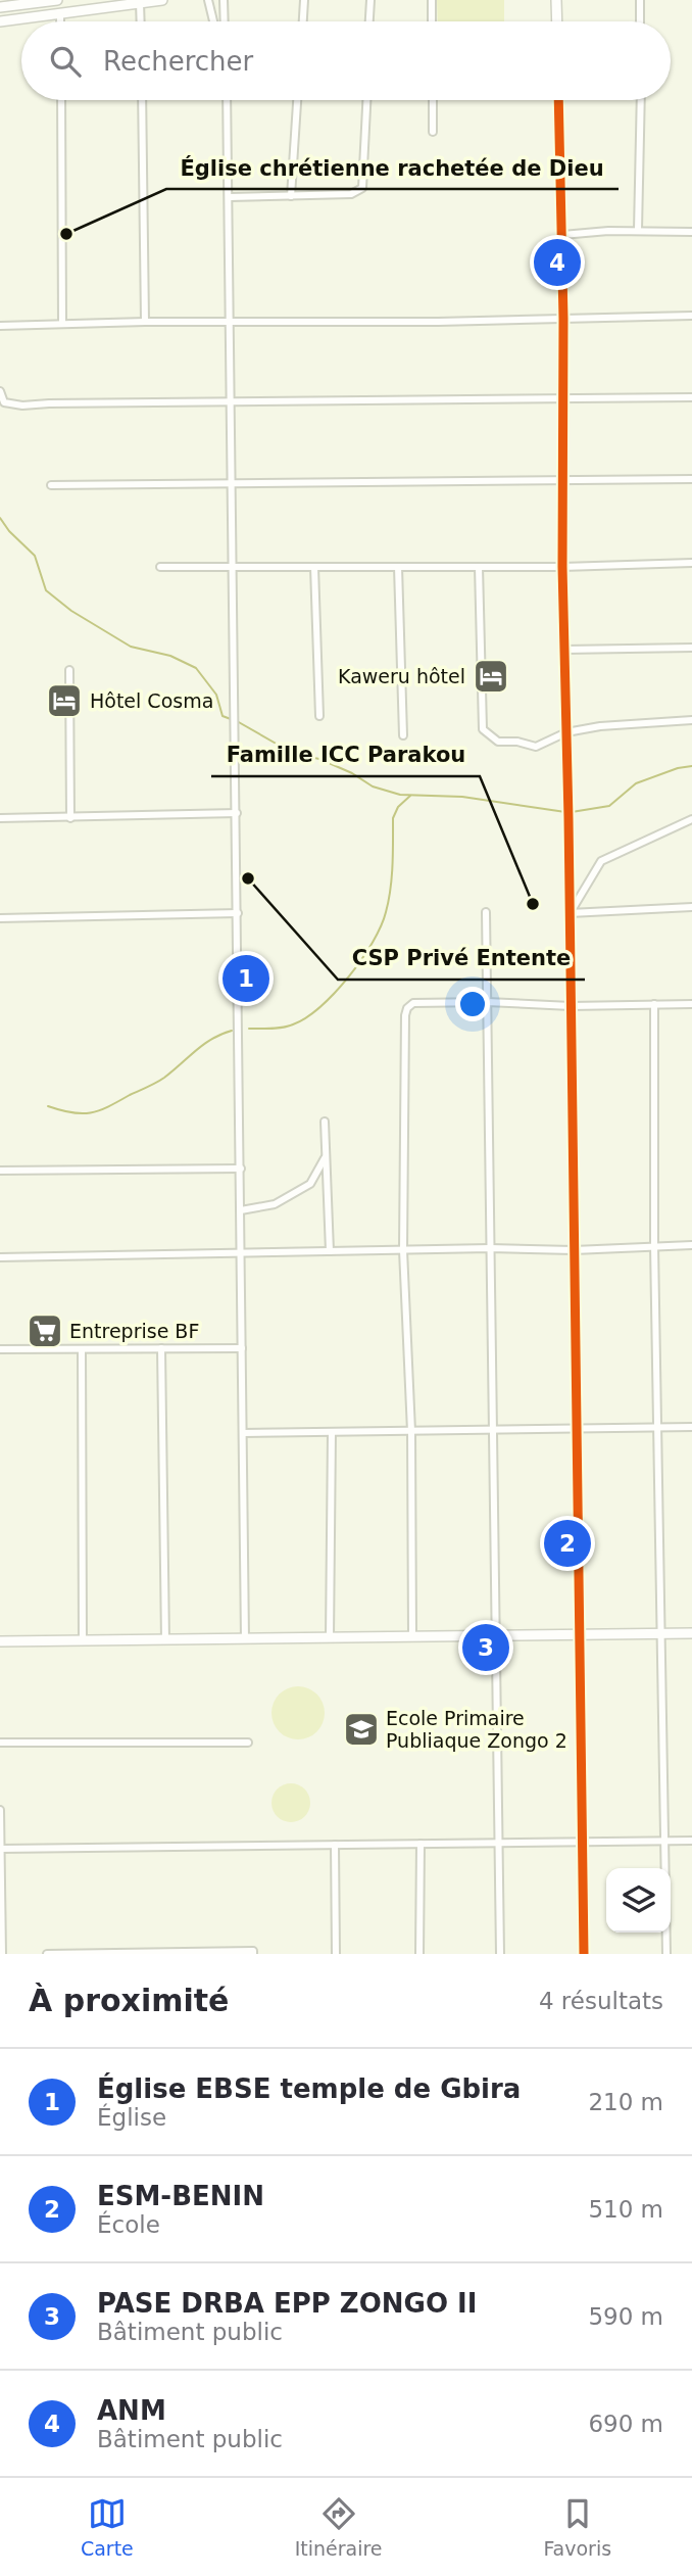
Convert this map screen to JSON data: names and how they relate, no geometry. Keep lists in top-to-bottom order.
{
  "places": {
    "other": ["Église chrétienne rachetée de Dieu", "CSP Privé Entente", "Famille ICC Parakou"],
    "hotel": ["Kaweru hôtel", "Hôtel Cosma"],
    "supermarket": ["Entreprise BF"],
    "school or university": ["Ecole Primaire Publiaque Zongo 2"]
  },
  "page": {
    "search": "Rechercher",
    "pins": [
      "4",
      "1",
      "2",
      "3"
    ],
    "heading": ["À proximité", "4 résultats"],
    "list": [
      {
        "mark": "1",
        "name": "Église EBSE temple de Gbira",
        "note": "Église",
        "value": "210 m"
      },
      {
        "mark": "2",
        "name": "ESM-BENIN",
        "note": "École",
        "value": "510 m"
      },
      {
        "mark": "3",
        "name": "PASE DRBA EPP ZONGO II",
        "note": "Bâtiment public",
        "value": "590 m"
      },
      {
        "mark": "4",
        "name": "ANM",
        "note": "Bâtiment public",
        "value": "690 m"
      }
    ],
    "nav": ["Carte", "Itinéraire", "Favoris"]
  }
}
